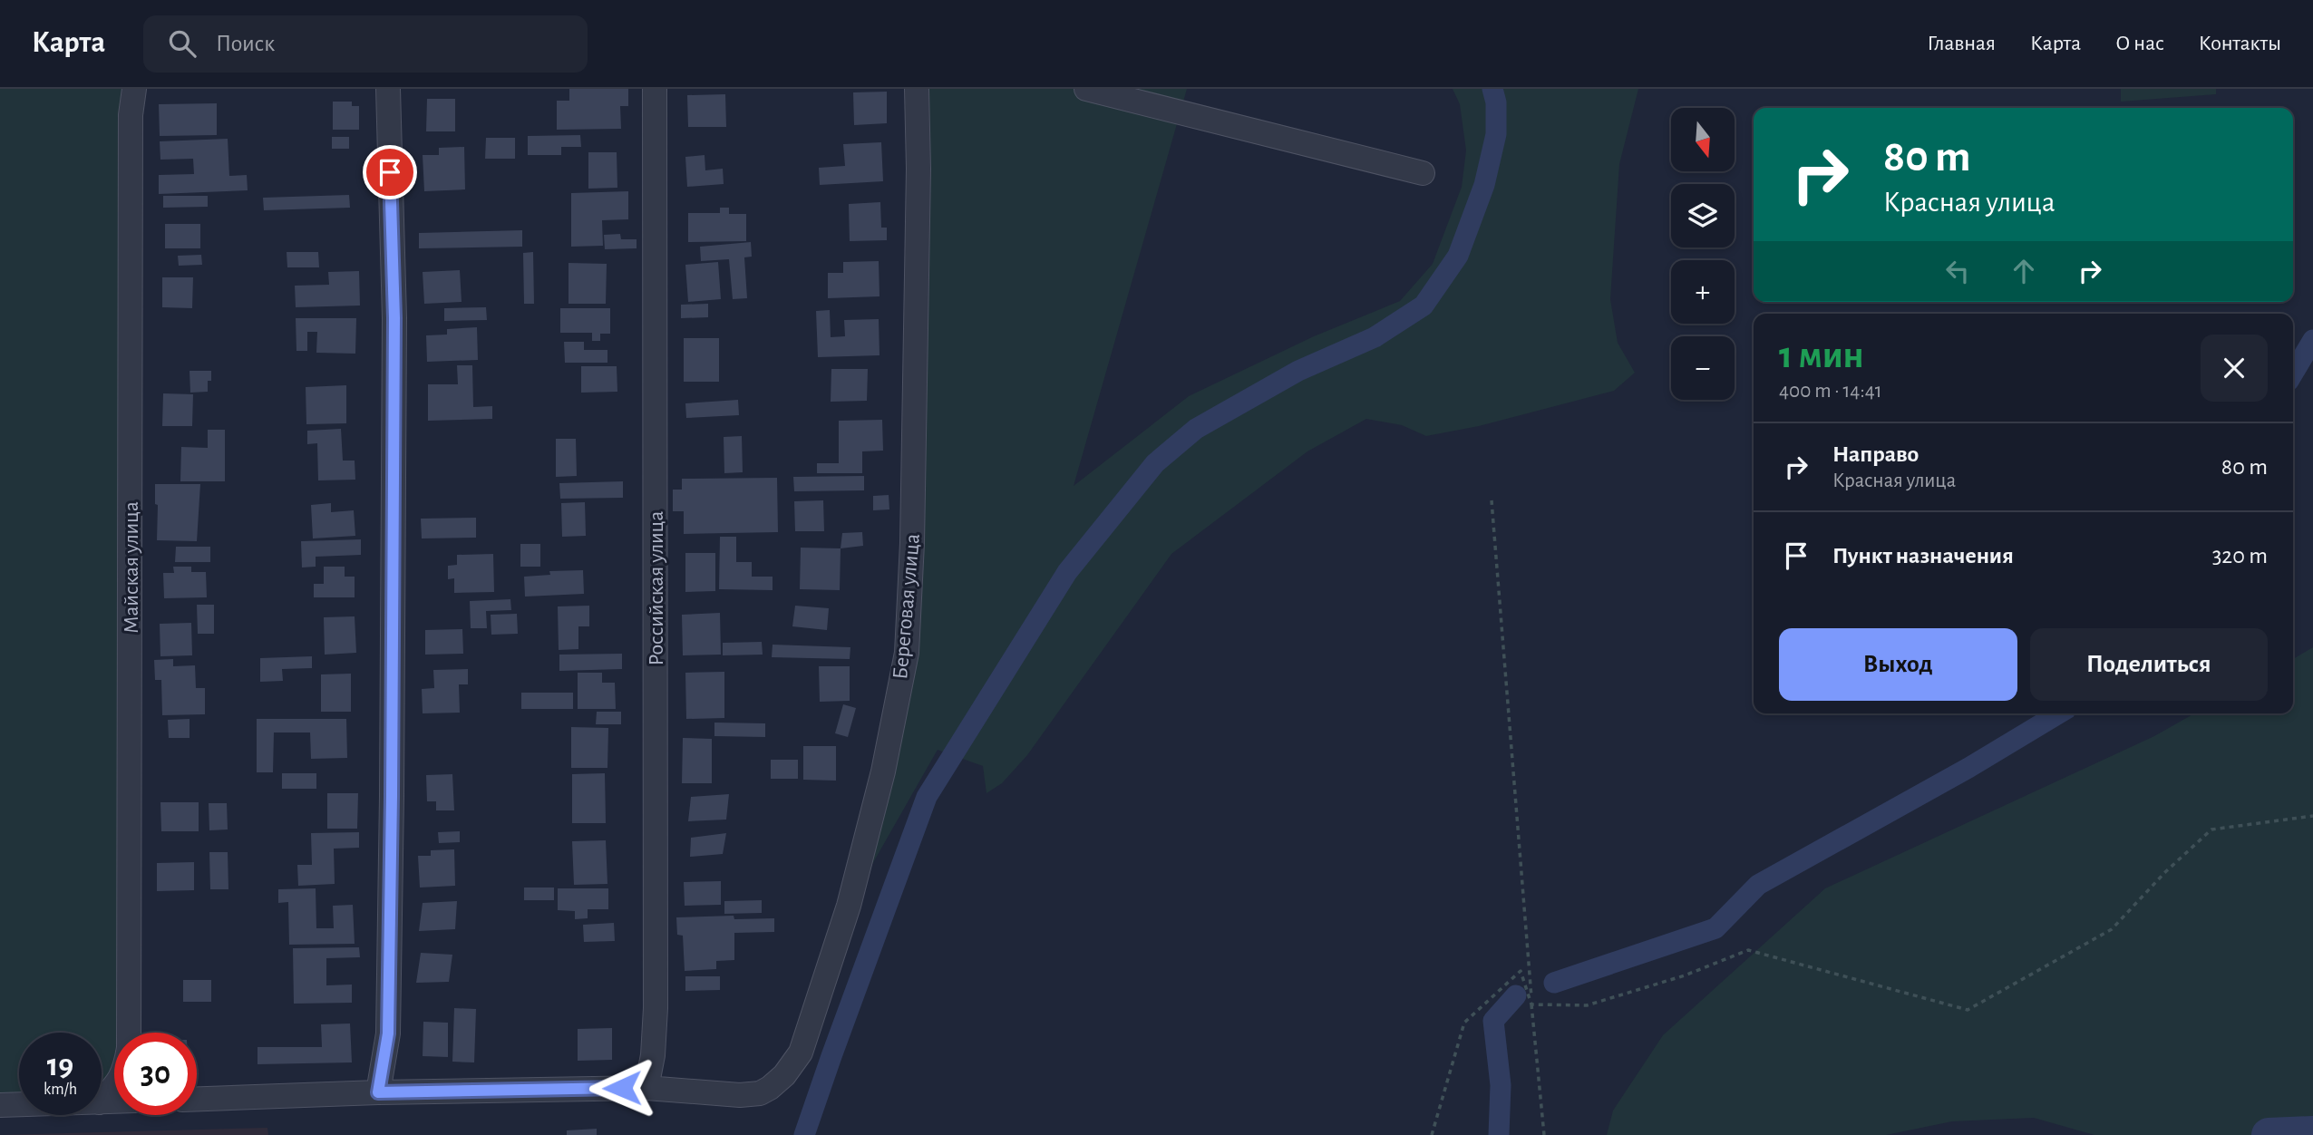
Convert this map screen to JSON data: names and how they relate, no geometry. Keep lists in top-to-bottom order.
{
  "streets": {
    "street": ["Майская улица", "Российская улица", "Береговая улица"]
  },
  "crossings": [
    ["Российская улица", "Береговая улица"]
  ],
  "north": "bottom",
  "page": {
    "header": "Карта",
    "search": "Поиск",
    "nav": [
      "Главная",
      "Карта",
      "О нас",
      "Контакты"
    ],
    "map_buttons": ["+", "−"],
    "turn": ["80 m", "Красная улица"],
    "heading": ["1 мин", "400 m · 14:41"],
    "list": [
      {
        "name": "Направо",
        "note": "Красная улица",
        "value": "80 m"
      },
      {
        "name": "Пункт назначения",
        "value": "320 m"
      }
    ],
    "buttons": ["Выход", "Поделиться"],
    "speed": "19 km/h",
    "limit": "30"
  }
}
